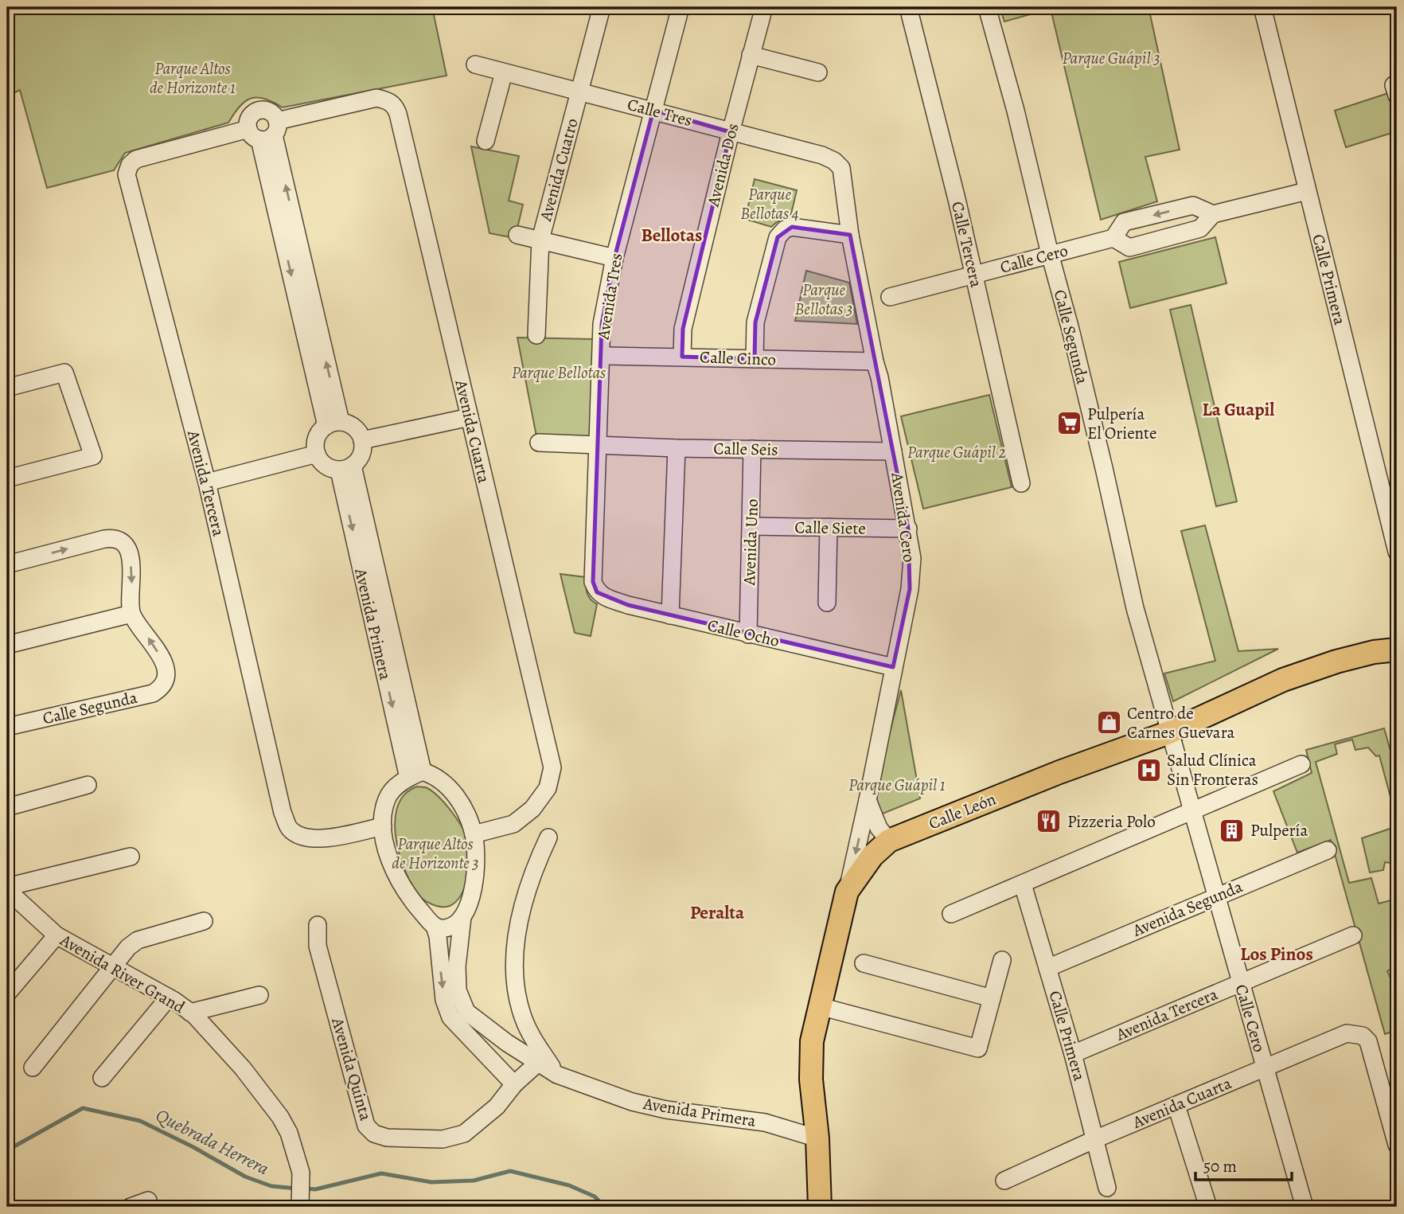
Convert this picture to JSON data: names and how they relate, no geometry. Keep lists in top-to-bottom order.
{
  "streets": {
    "main road": ["Calle León"],
    "street": [
      "Calle Tres",
      "Avenida Dos",
      "Avenida Cuatro",
      "Calle Tercera",
      "Calle Cero",
      "Calle Primera",
      "Avenida Tres",
      "Calle Segunda",
      "Calle Cinco",
      "Avenida Cuarta",
      "Calle Seis",
      "Avenida Tercera",
      "Avenida Cero",
      "Calle Siete",
      "Avenida Uno",
      "Avenida Primera",
      "Calle Ocho",
      "Avenida Segunda",
      "Avenida River Grand",
      "Avenida Quinta"
    ]
  },
  "crossings": [
    ["Calle Tres", "Avenida Dos"],
    ["Calle Tres", "Avenida Cuatro"],
    ["Calle Tres", "Avenida Tres"],
    ["Calle Tres", "Avenida Cero"],
    ["Avenida Dos", "Calle Cinco"],
    ["Calle Tercera", "Calle Cero"],
    ["Calle Cero", "Calle Primera"],
    ["Calle Cero", "Calle Segunda"],
    ["Calle Cero", "Avenida Cuarta"],
    ["Calle Cero", "Avenida Tercera"],
    ["Calle Cero", "Calle León"],
    ["Calle Cero", "Avenida Segunda"],
    ["Calle Primera", "Avenida Cuarta"],
    ["Calle Primera", "Avenida Tercera"],
    ["Calle Primera", "Avenida Segunda"],
    ["Avenida Tres", "Calle Cinco"],
    ["Avenida Tres", "Calle Seis"],
    ["Avenida Tres", "Calle Ocho"],
    ["Calle Segunda", "Calle León"],
    ["Calle Cinco", "Avenida Cero"],
    ["Avenida Cuarta", "Avenida Tercera"],
    ["Avenida Cuarta", "Avenida Primera"],
    ["Calle Seis", "Avenida Cero"],
    ["Calle Seis", "Avenida Uno"],
    ["Avenida Cero", "Calle Siete"],
    ["Avenida Cero", "Calle Ocho"],
    ["Avenida Cero", "Calle León"],
    ["Calle Siete", "Avenida Uno"],
    ["Avenida Uno", "Calle Ocho"],
    ["Avenida Primera", "Calle León"],
    ["Avenida Primera", "Avenida Quinta"]
  ],
  "districts": [
    "Bellotas",
    "La Guapil",
    "Peralta",
    "Los Pinos"
  ],
  "water": ["Quebrada Herrera"],
  "parks": [
    "Parque Guápil 3",
    "Parque Altos de Horizonte 1",
    "Parque Bellotas 4",
    "Parque Bellotas 3",
    "Parque Bellotas",
    "Parque Guápil 2",
    "Parque Guápil 1",
    "Parque Altos de Horizonte 3"
  ],
  "places": {
    "supermarket": ["Pulpería El Oriente"],
    "shop": ["Centro de Carnes Guevara"],
    "hospital": ["Salud Clínica Sin Fronteras"],
    "restaurant": ["Pizzeria Polo"],
    "building": ["Pulpería"]
  },
  "scale_bar": "50 m"
}
